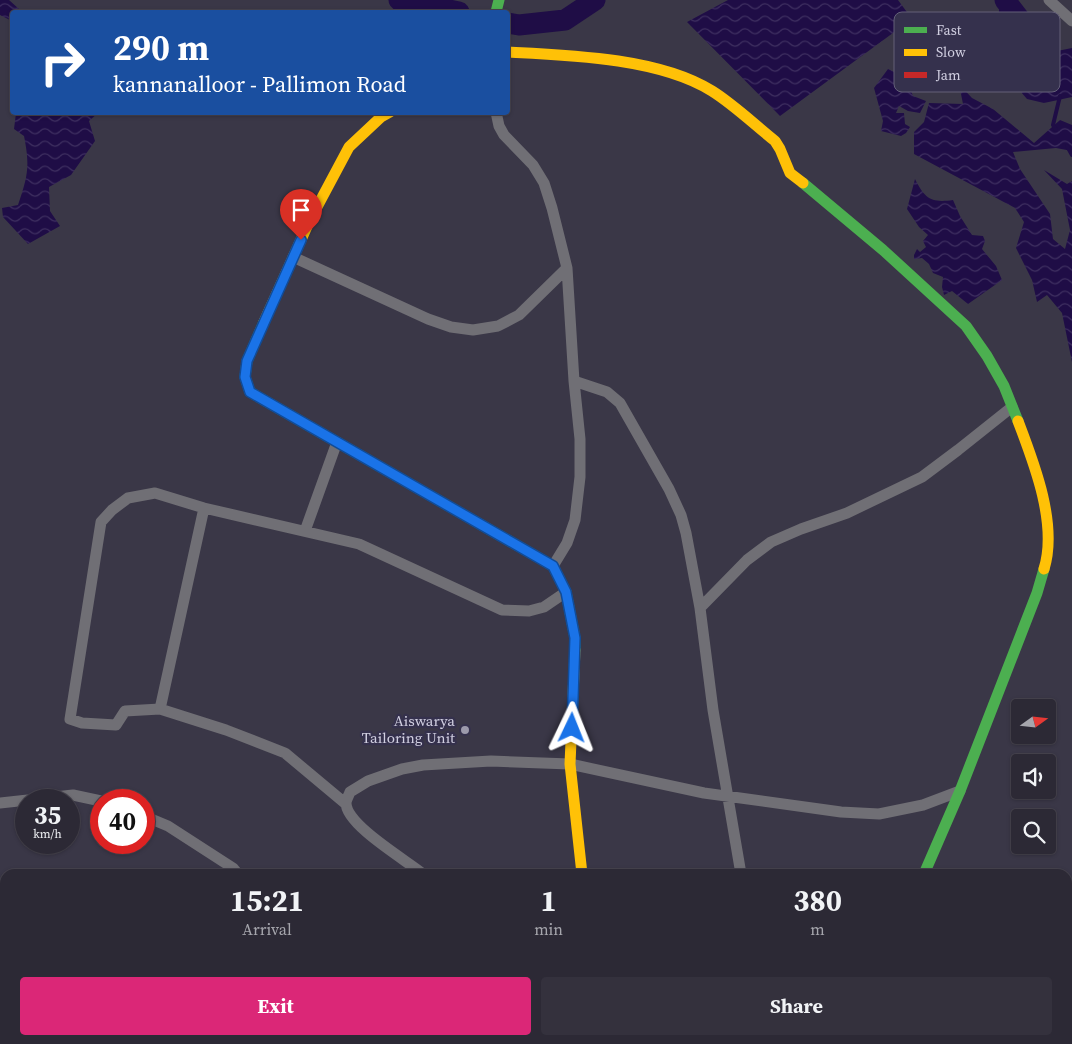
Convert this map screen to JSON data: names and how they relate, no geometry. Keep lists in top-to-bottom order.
{
  "places": ["Aiswarya Tailoring Unit"],
  "legend": ["Fast", "Slow", "Jam"],
  "north": "right",
  "page": {
    "turn": ["290 m", "kannanalloor - Pallimon Road"],
    "speed": "35 km/h",
    "limit": "40",
    "eta": [
      "15:21",
      "Arrival",
      "1",
      "min",
      "380",
      "m"
    ],
    "buttons": ["Exit", "Share"]
  }
}
